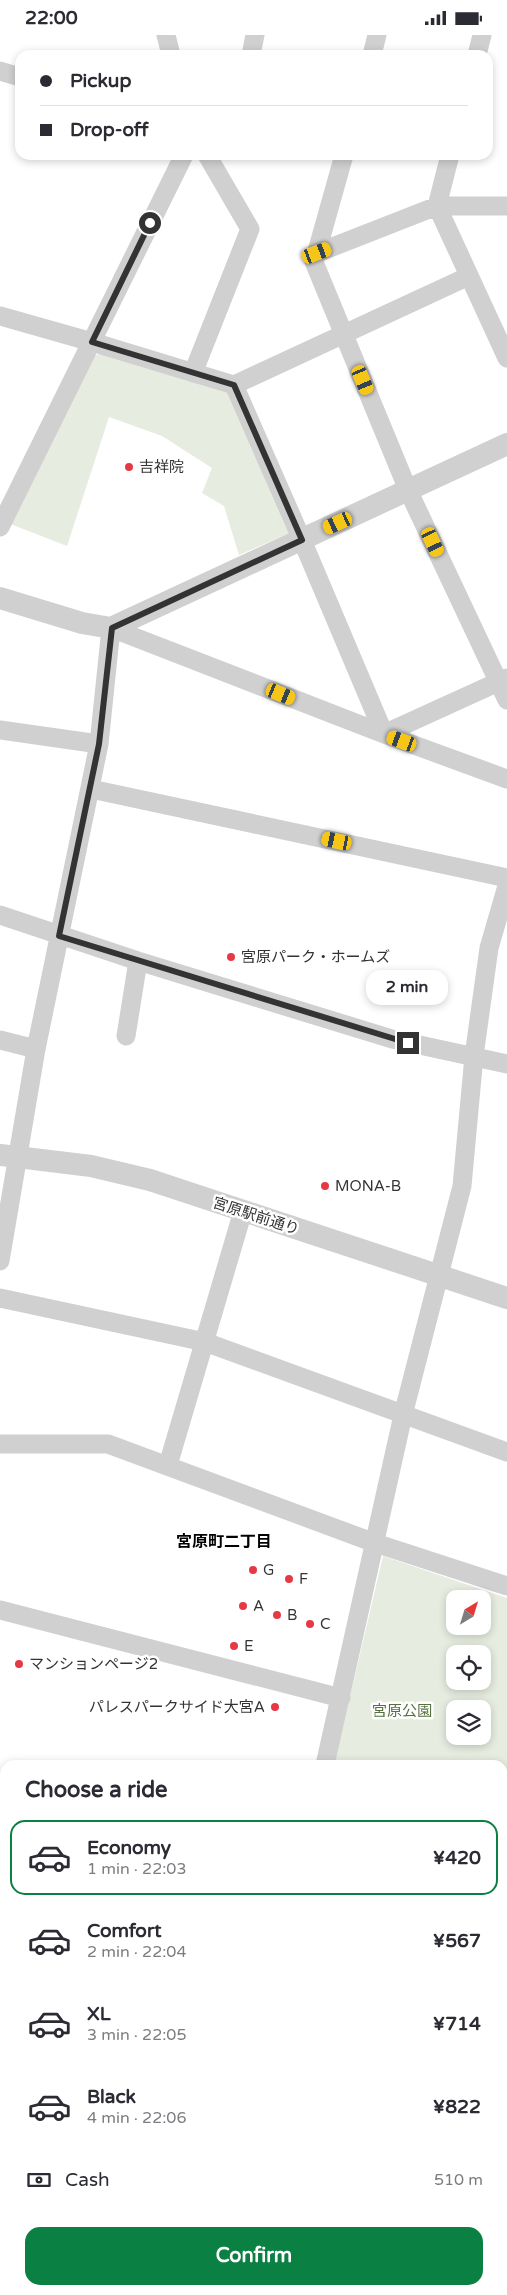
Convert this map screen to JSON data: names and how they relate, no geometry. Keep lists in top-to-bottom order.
{
  "streets": {
    "street": ["宮原駅前通り"]
  },
  "districts": ["宮原町二丁目"],
  "parks": ["宮原公園"],
  "places": [
    "吉祥院",
    "宮原パーク・ホームズ",
    "MONA-B",
    "G",
    "F",
    "A",
    "B",
    "C",
    "E",
    "マンションページ2",
    "パレスパークサイド大宮A"
  ],
  "north": "top right",
  "page": {
    "status": "22:00",
    "banner": ["Pickup", "Drop-off"],
    "bubble": "2 min",
    "heading": "Choose a ride",
    "list": [
      {
        "name": "Economy",
        "note": "1 min · 22:03",
        "value": "¥420"
      },
      {
        "name": "Comfort",
        "note": "2 min · 22:04",
        "value": "¥567"
      },
      {
        "name": "XL",
        "note": "3 min · 22:05",
        "value": "¥714"
      },
      {
        "name": "Black",
        "note": "4 min · 22:06",
        "value": "¥822"
      }
    ],
    "pay": ["Cash", "510 m"],
    "buttons": "Confirm"
  }
}
